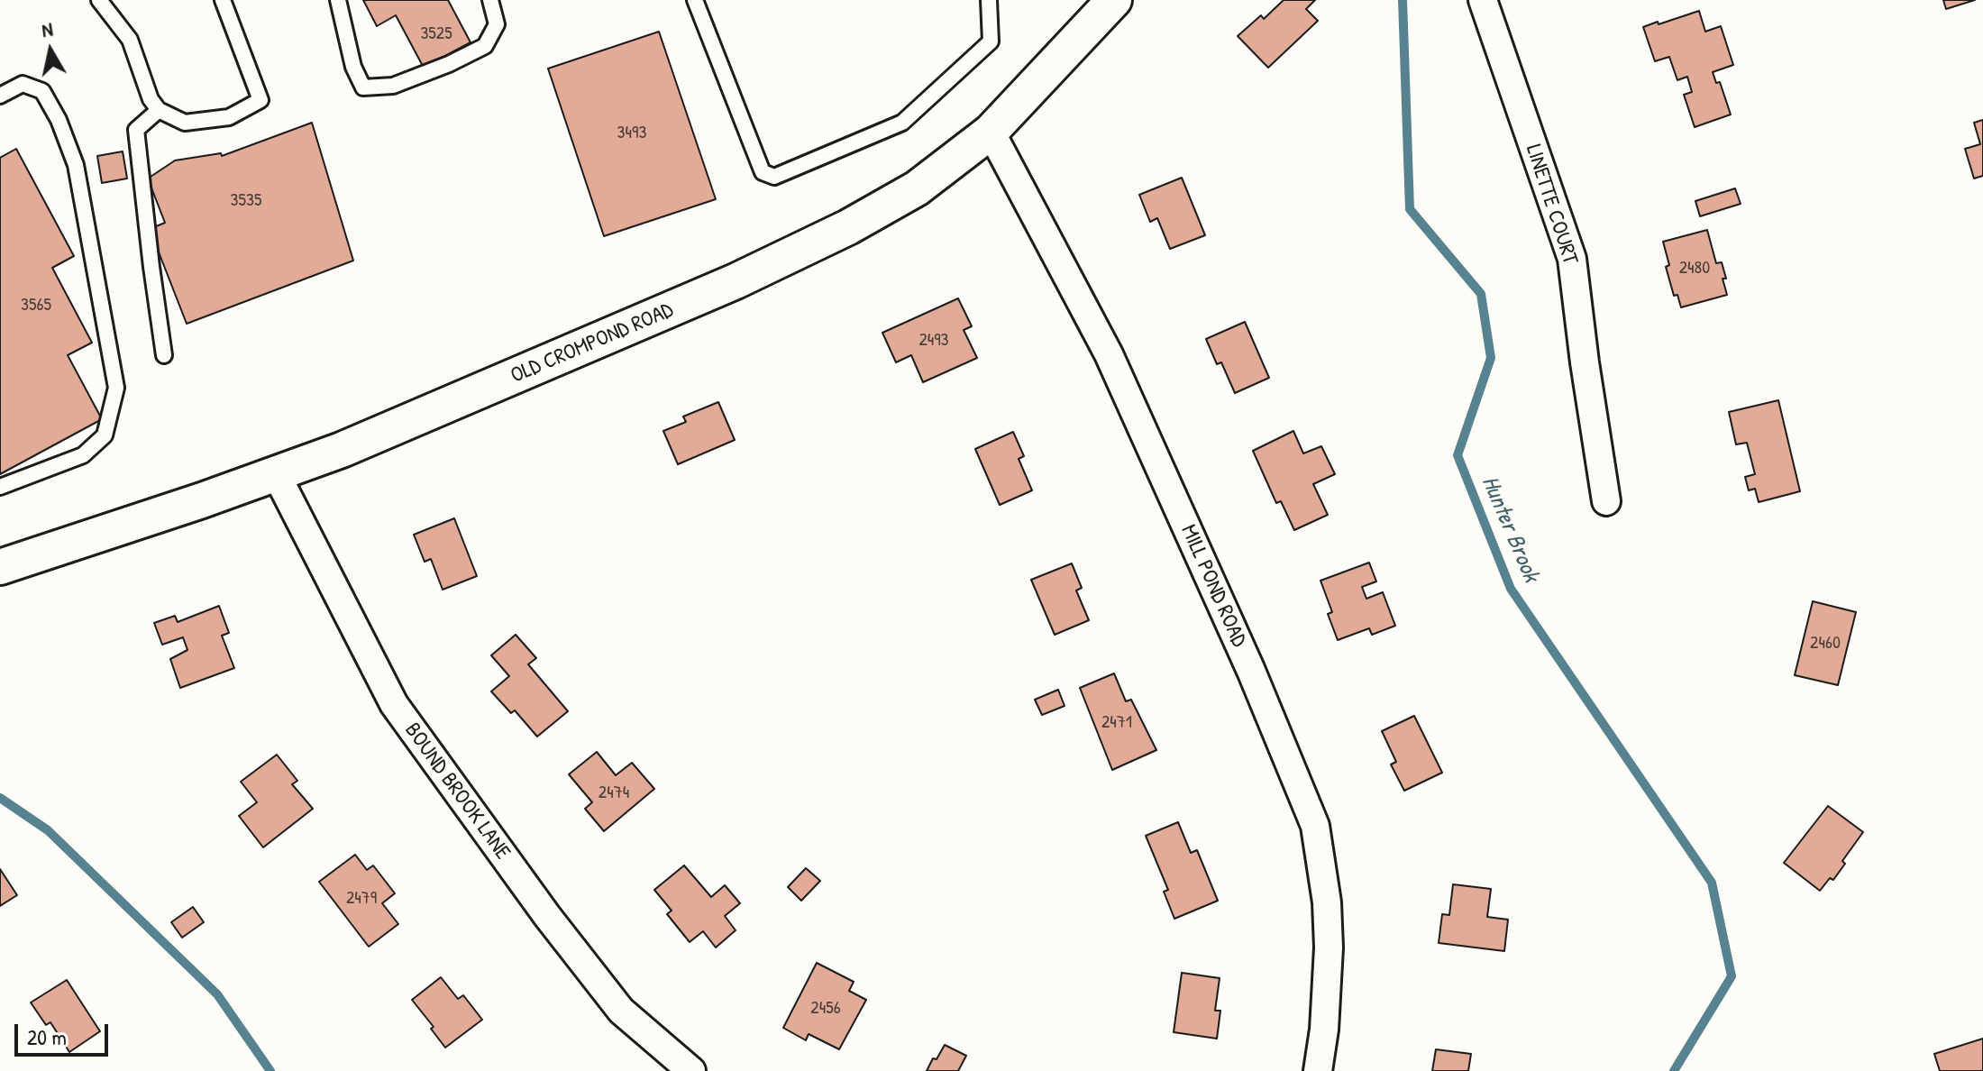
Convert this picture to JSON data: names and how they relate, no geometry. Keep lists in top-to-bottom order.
{
  "streets": {
    "street": [
      "LINETTE COURT",
      "OLD CROMPOND ROAD",
      "MILL POND ROAD",
      "BOUND BROOK LANE"
    ]
  },
  "crossings": [
    ["OLD CROMPOND ROAD", "MILL POND ROAD"],
    ["OLD CROMPOND ROAD", "BOUND BROOK LANE"]
  ],
  "water": ["Hunter Brook"],
  "house_numbers": [
    "3525",
    "3493",
    "3535",
    "2480",
    "3565",
    "2493",
    "2460",
    "2471",
    "2474",
    "2479",
    "2456"
  ],
  "scale_bar": "20 m",
  "north": "top"
}
